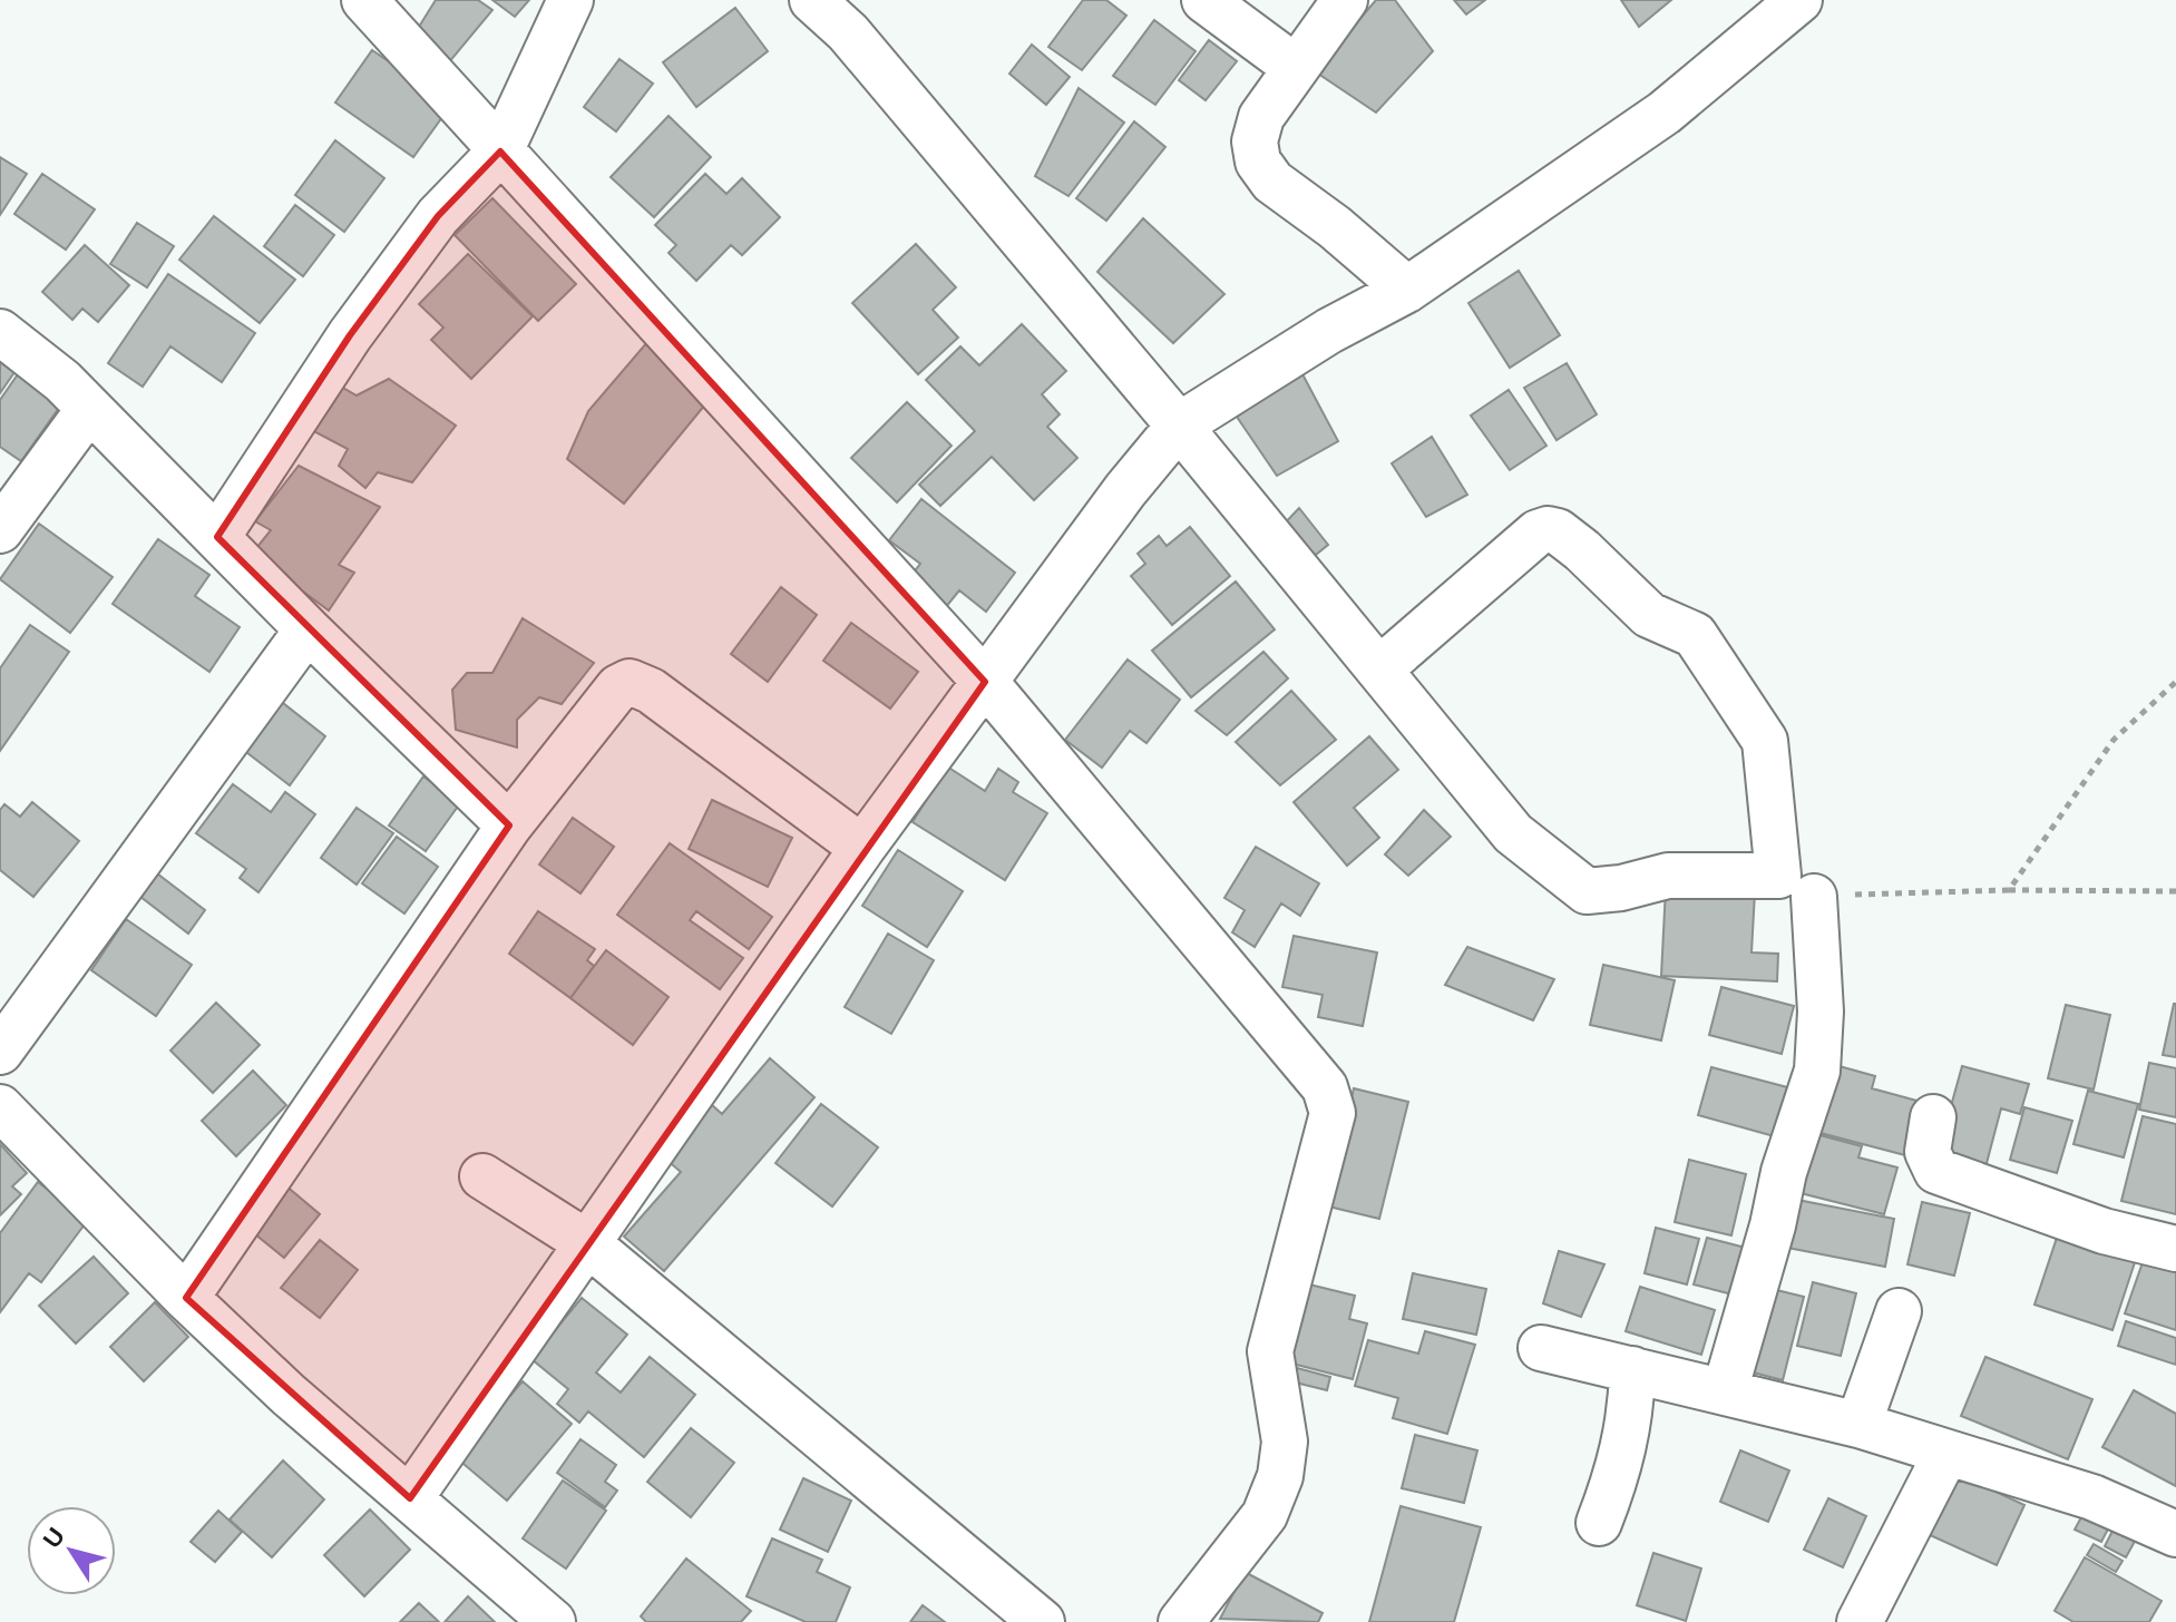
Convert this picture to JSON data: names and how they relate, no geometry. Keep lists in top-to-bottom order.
{
  "north": "top left"
}
